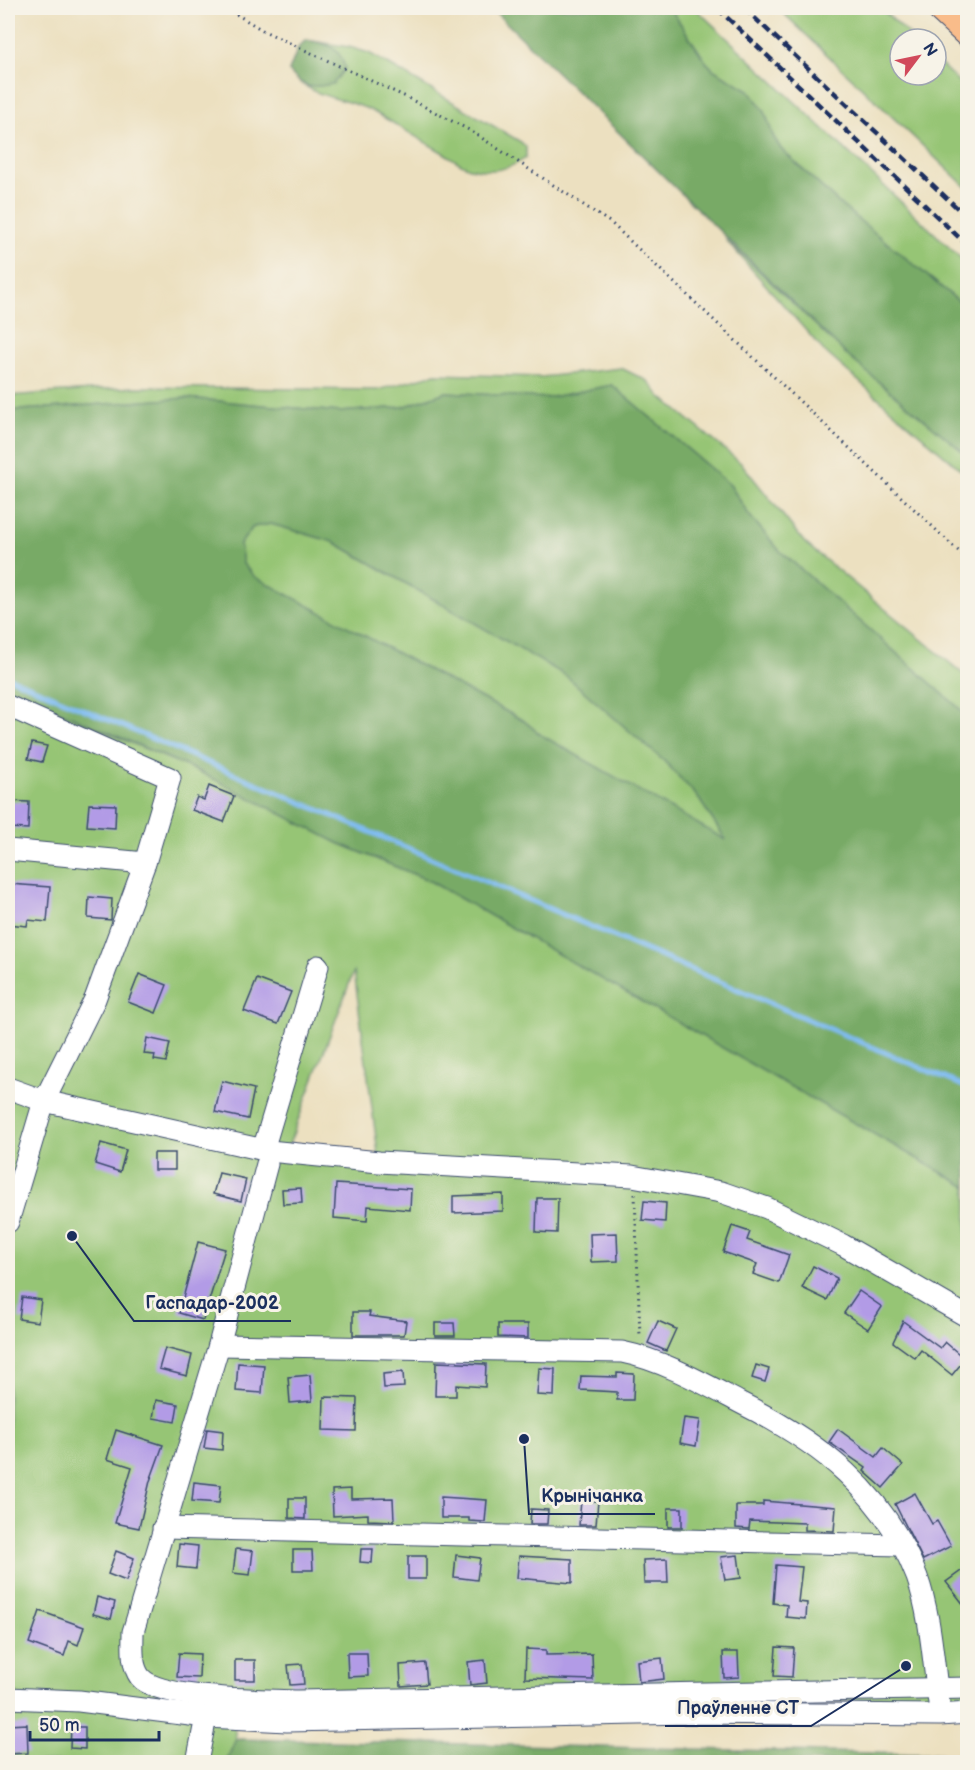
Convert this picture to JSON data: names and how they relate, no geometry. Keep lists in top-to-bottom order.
{
  "places": ["Гаспадар-2002", "Крынічанка", "Праўленне СТ"],
  "scale_bar": "50 m",
  "north": "top right"
}
